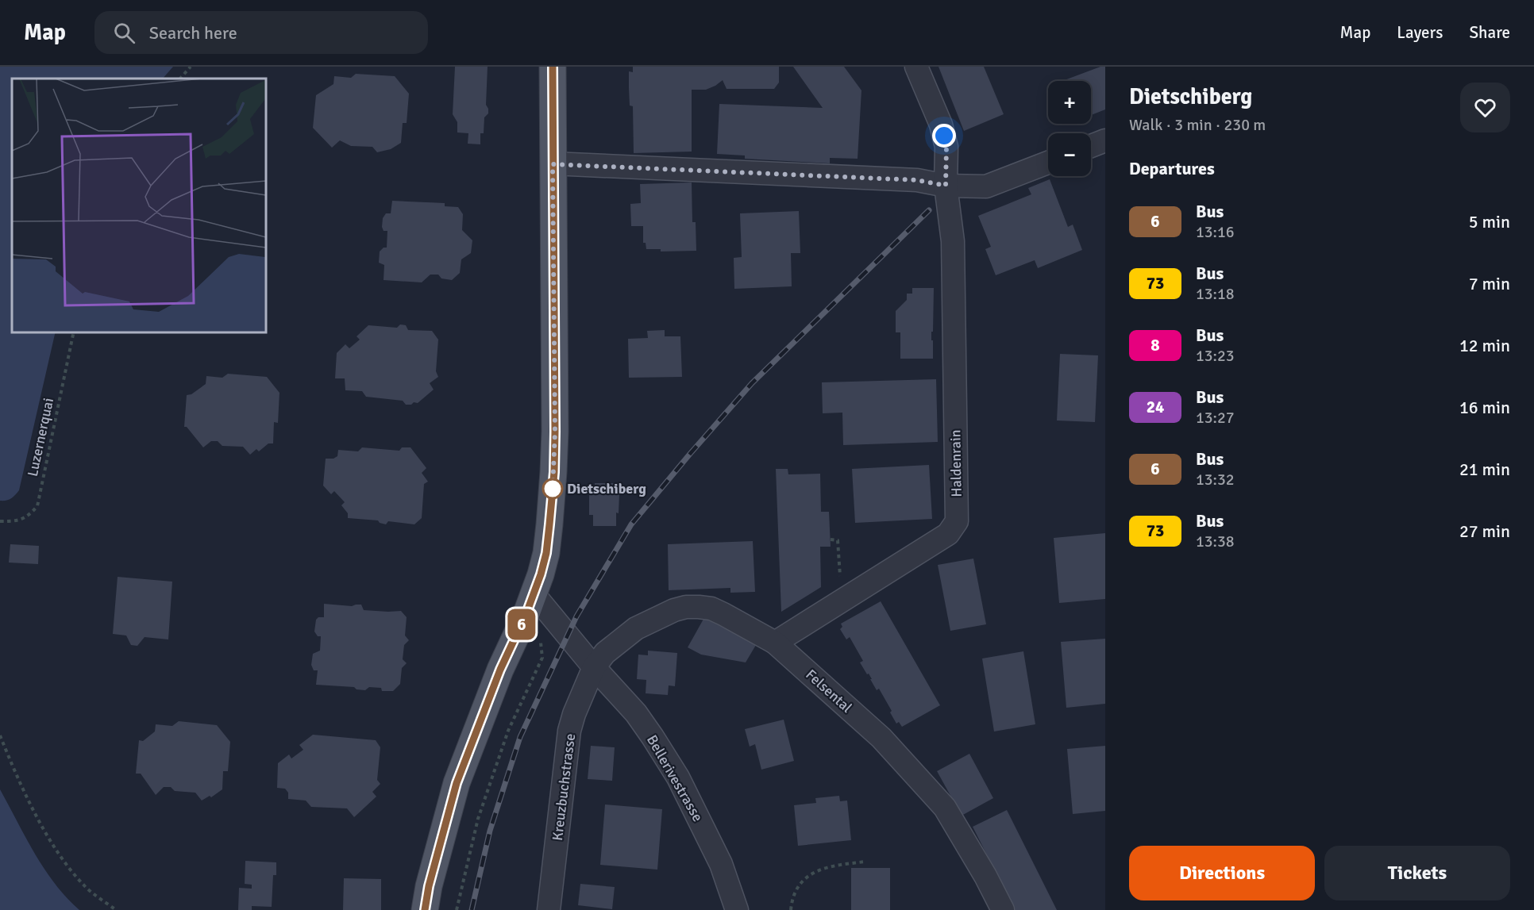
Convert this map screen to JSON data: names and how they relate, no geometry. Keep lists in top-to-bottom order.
{
  "streets": {
    "street": [
      "Haldenrain",
      "Felsental",
      "Bellerivestrasse",
      "Kreuzbuchstrasse"
    ],
    "path": ["Luzernerquai"]
  },
  "crossings": [
    ["Haldenrain", "Felsental"],
    ["Felsental", "Bellerivestrasse"],
    ["Felsental", "Kreuzbuchstrasse"],
    ["Bellerivestrasse", "Kreuzbuchstrasse"]
  ],
  "places": ["Dietschiberg"],
  "lines": ["bus line 6"],
  "page": {
    "header": "Map",
    "search": "Search here",
    "nav": ["Map", "Layers", "Share"],
    "on_map": "6",
    "heading": [
      ["Dietschiberg", "Walk · 3 min · 230 m"],
      "Departures"
    ],
    "map_buttons": ["+", "−"],
    "list": [
      {
        "mark": "6",
        "name": "Bus",
        "note": "13:16",
        "value": "5 min"
      },
      {
        "mark": "73",
        "name": "Bus",
        "note": "13:18",
        "value": "7 min"
      },
      {
        "mark": "8",
        "name": "Bus",
        "note": "13:23",
        "value": "12 min"
      },
      {
        "mark": "24",
        "name": "Bus",
        "note": "13:27",
        "value": "16 min"
      },
      {
        "mark": "6",
        "name": "Bus",
        "note": "13:32",
        "value": "21 min"
      },
      {
        "mark": "73",
        "name": "Bus",
        "note": "13:38",
        "value": "27 min"
      }
    ],
    "buttons": ["Directions", "Tickets"]
  }
}
